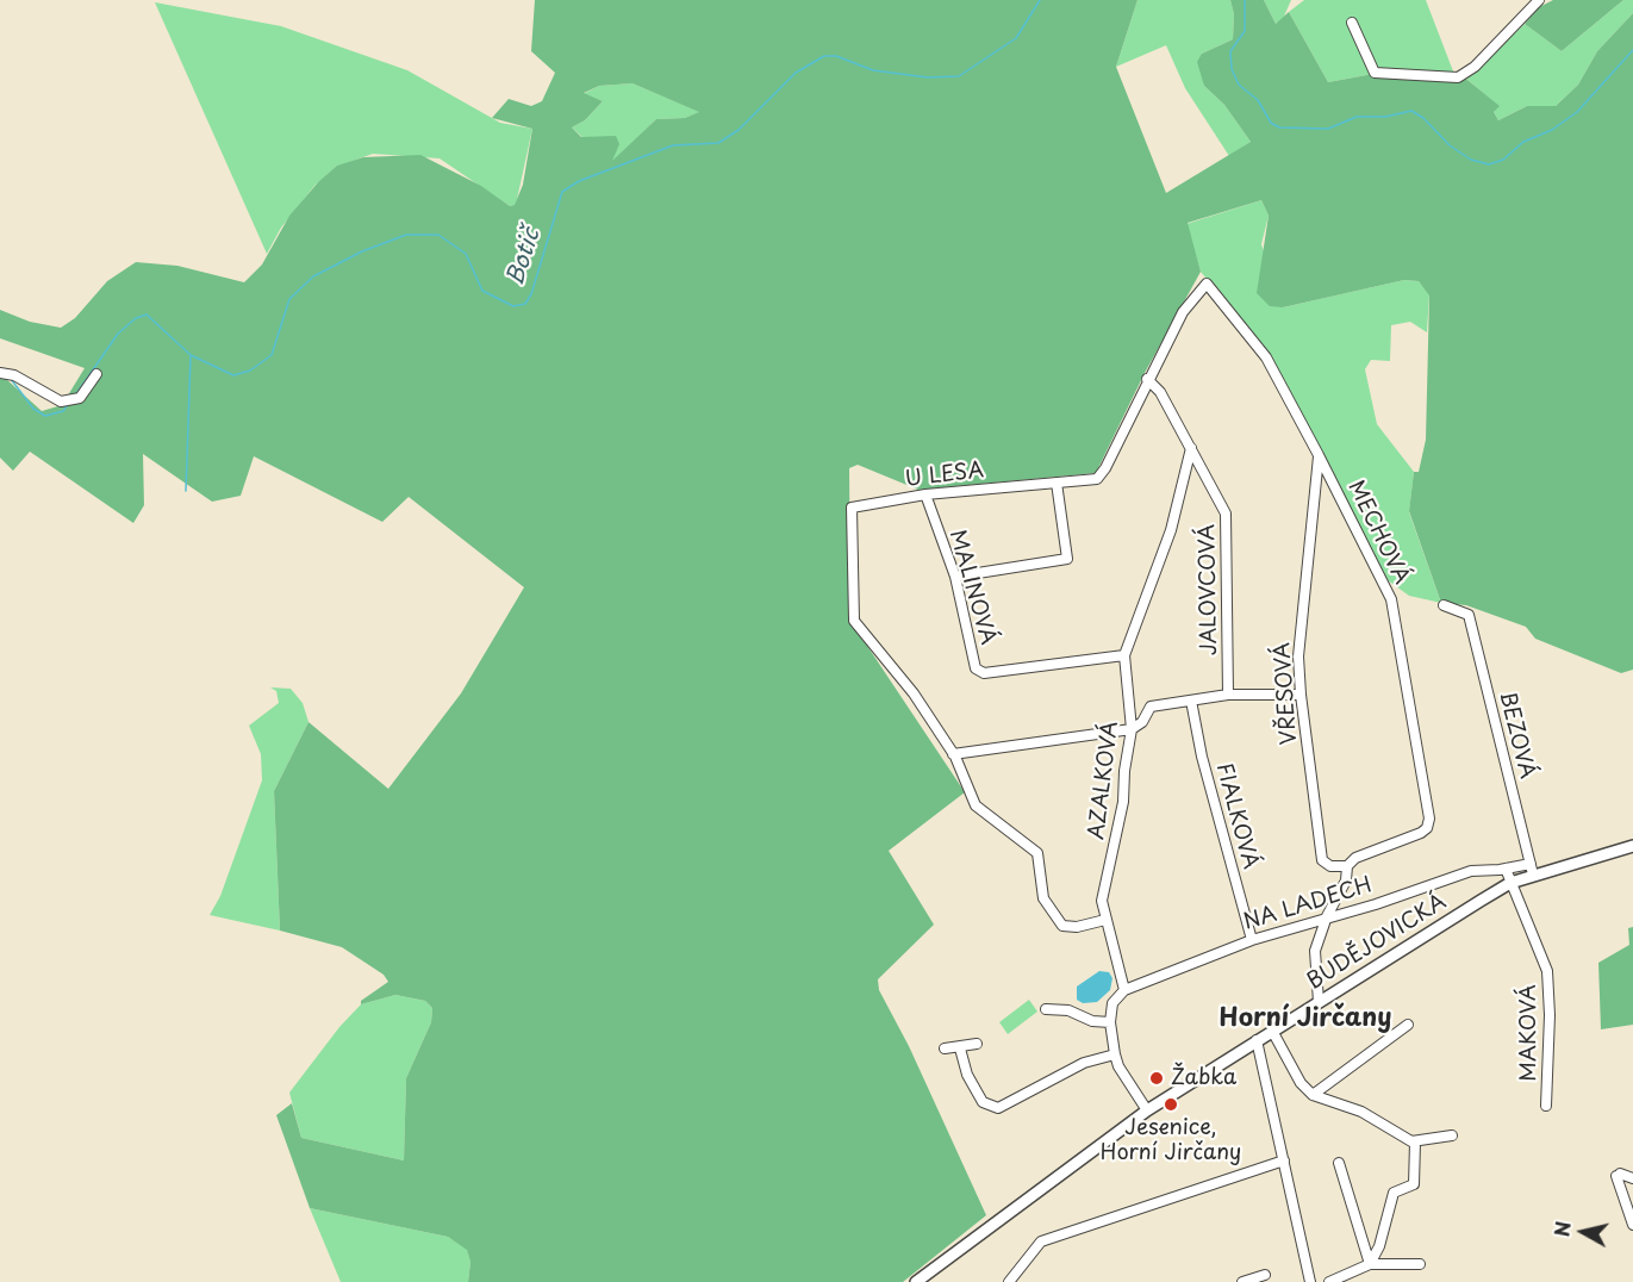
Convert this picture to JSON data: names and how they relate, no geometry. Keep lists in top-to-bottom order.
{
  "streets": {
    "main road": ["BUDĚJOVICKÁ"],
    "street": [
      "U LESA",
      "MECHOVÁ",
      "MALINOVÁ",
      "JALOVCOVÁ",
      "VŘESOVÁ",
      "BEZOVÁ",
      "AZALKOVÁ",
      "FIALKOVÁ",
      "NA LADECH",
      "MAKOVÁ"
    ]
  },
  "crossings": [
    ["U LESA", "MECHOVÁ"],
    ["U LESA", "MALINOVÁ"],
    ["U LESA", "JALOVCOVÁ"],
    ["MECHOVÁ", "VŘESOVÁ"],
    ["MALINOVÁ", "AZALKOVÁ"],
    ["JALOVCOVÁ", "AZALKOVÁ"],
    ["BEZOVÁ", "NA LADECH"],
    ["BEZOVÁ", "BUDĚJOVICKÁ"],
    ["AZALKOVÁ", "NA LADECH"],
    ["FIALKOVÁ", "NA LADECH"],
    ["NA LADECH", "BUDĚJOVICKÁ"],
    ["BUDĚJOVICKÁ", "MAKOVÁ"]
  ],
  "districts": ["Horní Jirčany"],
  "water": ["Botič"],
  "places": ["Žabka", "Jesenice, Horní Jirčany"],
  "north": "left"
}
